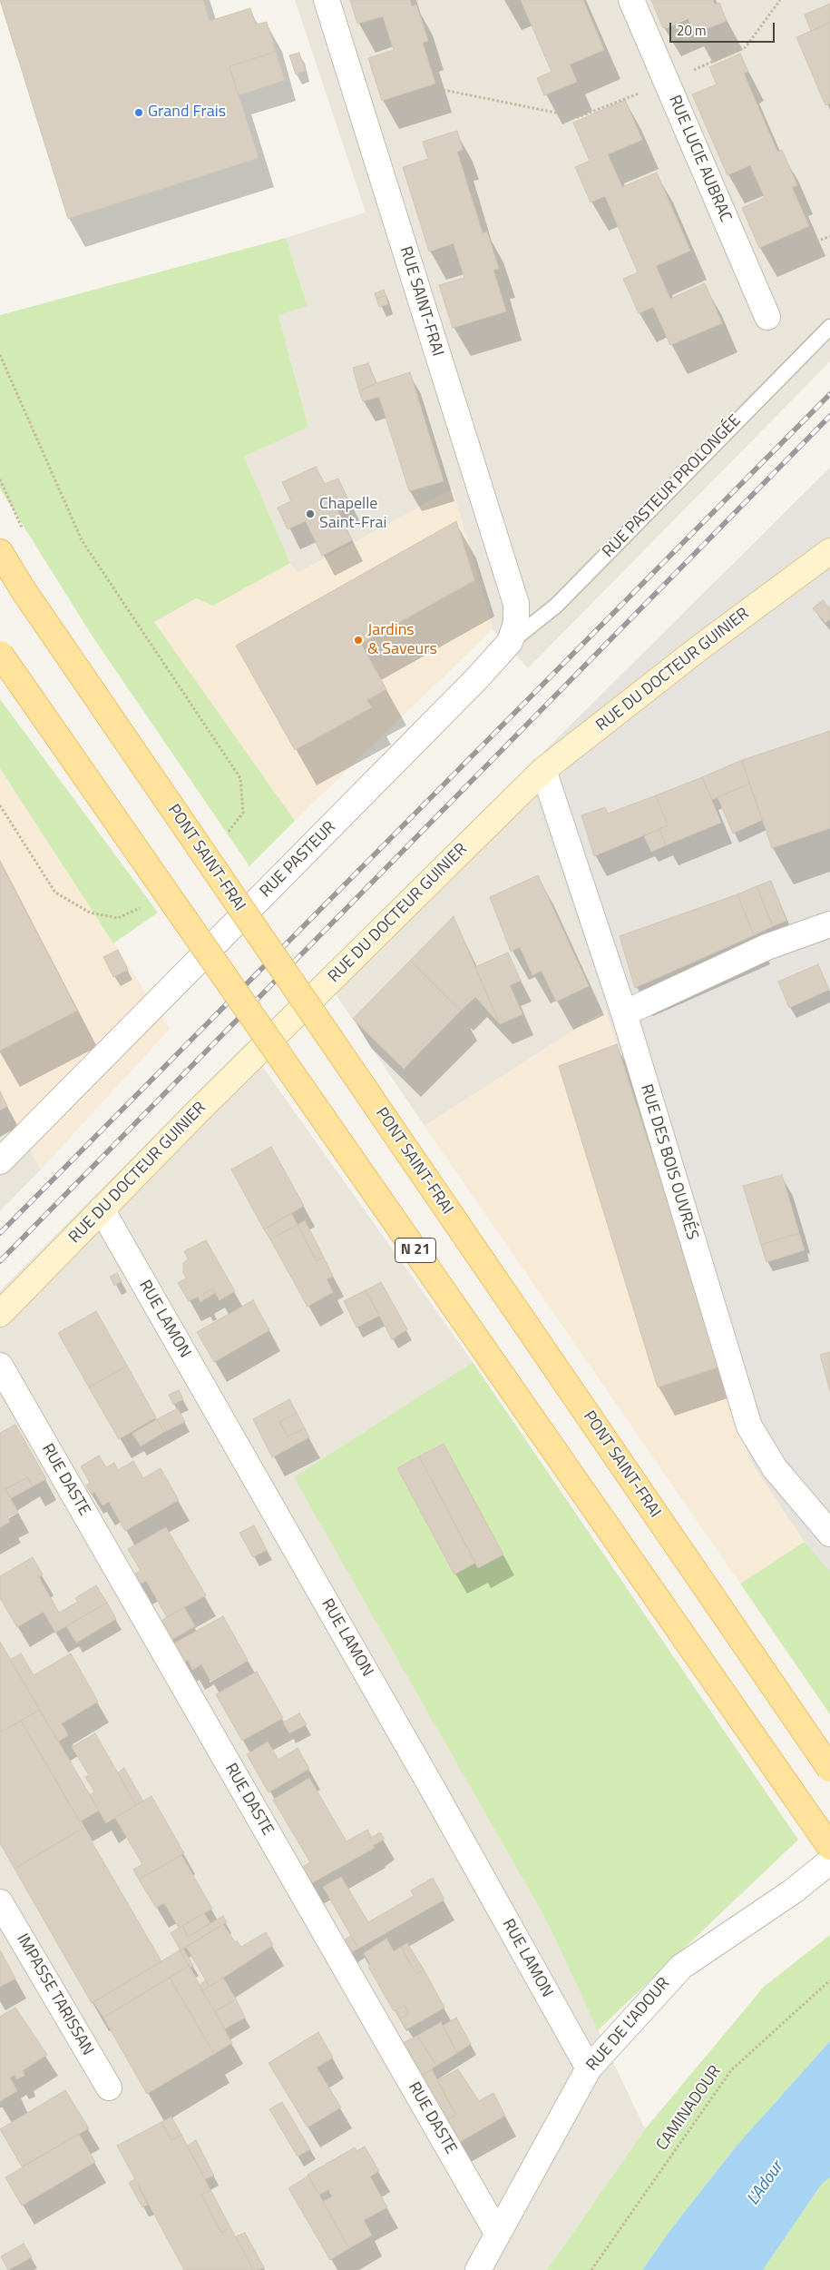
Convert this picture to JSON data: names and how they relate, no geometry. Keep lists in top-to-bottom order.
{
  "streets": {
    "main road": ["PONT SAINT-FRAI", "N 21"],
    "street": [
      "RUE LUCIE AUBRAC",
      "RUE SAINT-FRAI",
      "RUE DU DOCTEUR GUINIER",
      "RUE PASTEUR",
      "RUE DES BOIS OUVRÉS",
      "RUE LAMON",
      "RUE DASTE",
      "IMPASSE TARISSAN",
      "RUE DE L'ADOUR"
    ],
    "lane": ["RUE PASTEUR PROLONGÉE"],
    "path": ["CAMINADOUR"]
  },
  "crossings": [
    ["RUE SAINT-FRAI", "RUE PASTEUR"],
    ["RUE PASTEUR PROLONGÉE", "RUE PASTEUR"],
    ["RUE DU DOCTEUR GUINIER", "RUE DES BOIS OUVRÉS"],
    ["RUE DU DOCTEUR GUINIER", "RUE LAMON"],
    ["RUE LAMON", "RUE DE L'ADOUR"],
    ["RUE DASTE", "RUE DE L'ADOUR"]
  ],
  "water": ["L'Adour"],
  "places": ["Grand Frais", "Chapelle Saint-Frai", "Jardins & Saveurs"],
  "scale_bar": "20 m"
}
